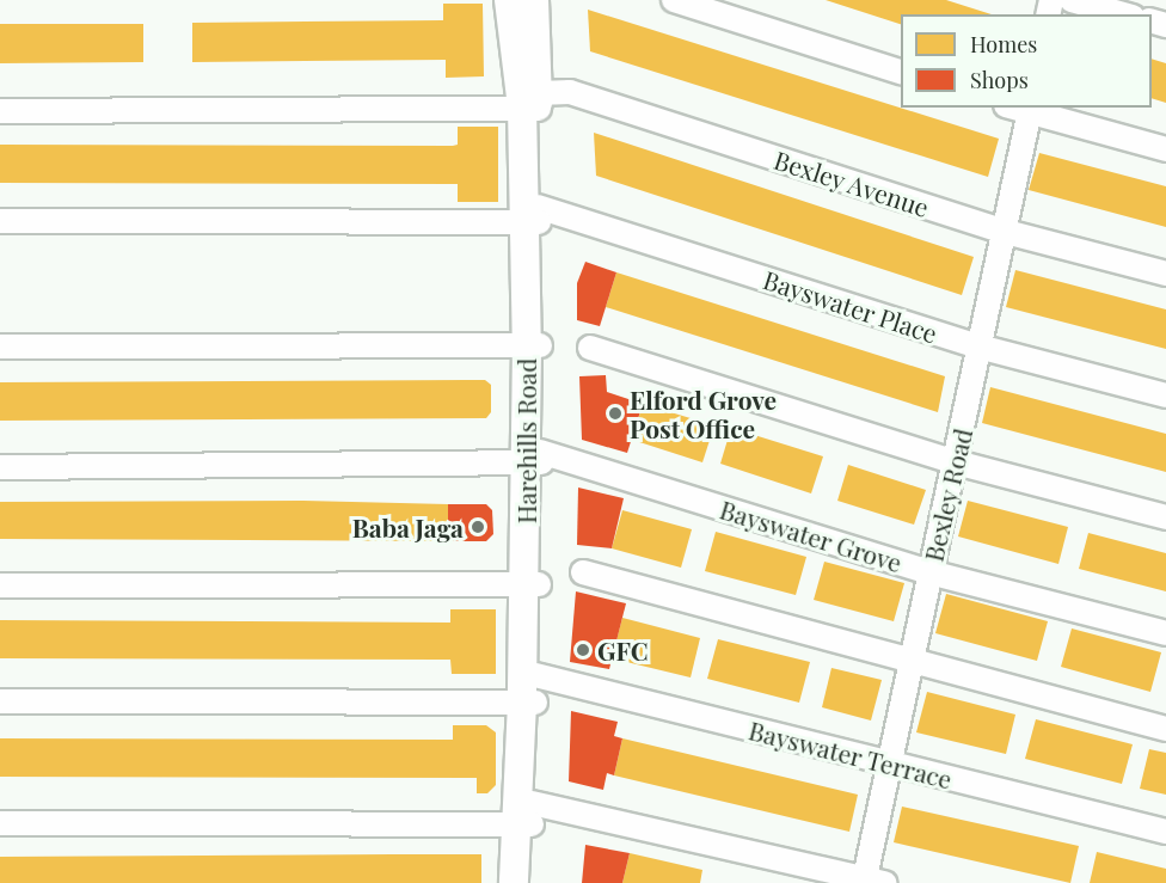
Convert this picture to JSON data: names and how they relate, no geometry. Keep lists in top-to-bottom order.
{
  "streets": {
    "street": [
      "Bexley Avenue",
      "Bayswater Place",
      "Harehills Road",
      "Bexley Road",
      "Bayswater Grove",
      "Bayswater Terrace"
    ]
  },
  "crossings": [
    ["Bexley Avenue", "Harehills Road"],
    ["Bexley Avenue", "Bexley Road"],
    ["Bayswater Place", "Harehills Road"],
    ["Bayswater Place", "Bexley Road"],
    ["Harehills Road", "Bayswater Grove"],
    ["Harehills Road", "Bayswater Terrace"],
    ["Bexley Road", "Bayswater Grove"],
    ["Bexley Road", "Bayswater Terrace"]
  ],
  "places": ["Elford Grove Post Office", "Baba Jaga", "GFC"],
  "legend": ["Homes", "Shops"]
}
